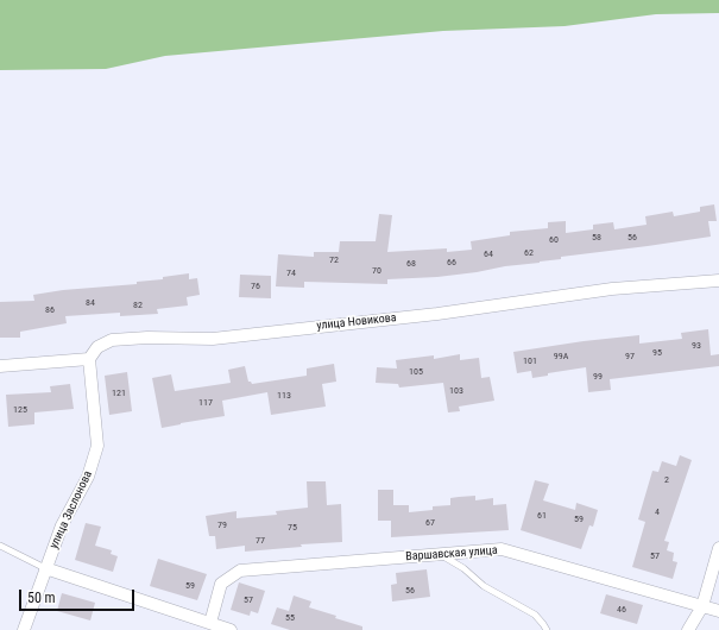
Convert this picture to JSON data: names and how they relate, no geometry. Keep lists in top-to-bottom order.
{
  "streets": {
    "street": ["улица Новикова", "улица Заслонова", "Варшавская улица"]
  },
  "crossings": [
    ["улица Новикова", "улица Заслонова"]
  ],
  "house_numbers": [
    "58",
    "56",
    "60",
    "62",
    "64",
    "72",
    "66",
    "68",
    "70",
    "74",
    "76",
    "84",
    "82",
    "86",
    "93",
    "95",
    "99А",
    "97",
    "101",
    "105",
    "99",
    "103",
    "121",
    "113",
    "117",
    "125",
    "2",
    "4",
    "61",
    "59",
    "67",
    "79",
    "75",
    "77",
    "57",
    "59",
    "56",
    "57",
    "46",
    "55"
  ],
  "scale_bar": "50 m"
}
